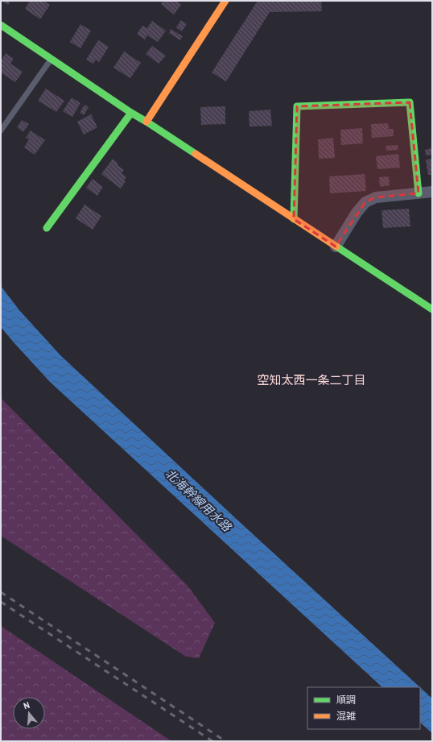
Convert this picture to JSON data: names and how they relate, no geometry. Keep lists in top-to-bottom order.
{
  "districts": ["空知太西一条二丁目"],
  "water": ["北海幹線用水路"],
  "legend": ["順調", "混雑"],
  "north": "top"
}
